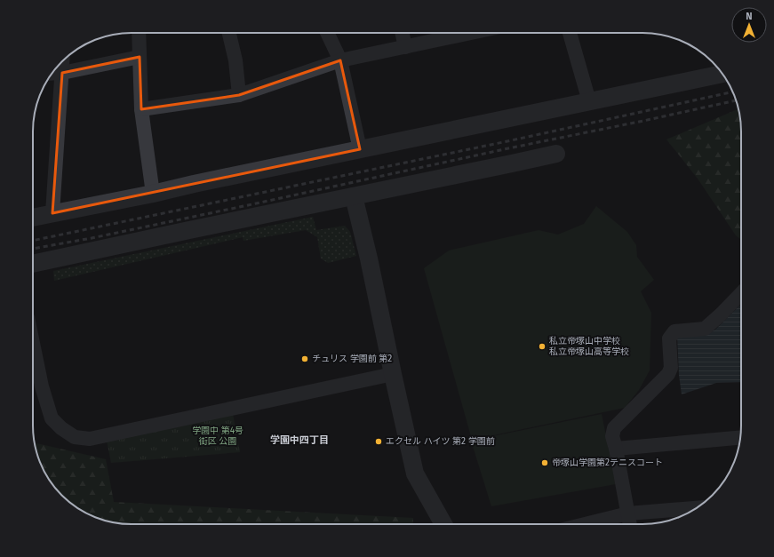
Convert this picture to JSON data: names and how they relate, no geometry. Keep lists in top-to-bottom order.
{
  "districts": ["学園中四丁目"],
  "parks": ["学園中 第4号 街区 公園"],
  "places": [
    "私立帝塚山中学校 私立帝塚山高等学校",
    "チュリス 学園前 第2",
    "エクセル ハイツ 第2 学園前",
    "帝塚山学園第2テニスコート"
  ],
  "north": "top"
}
